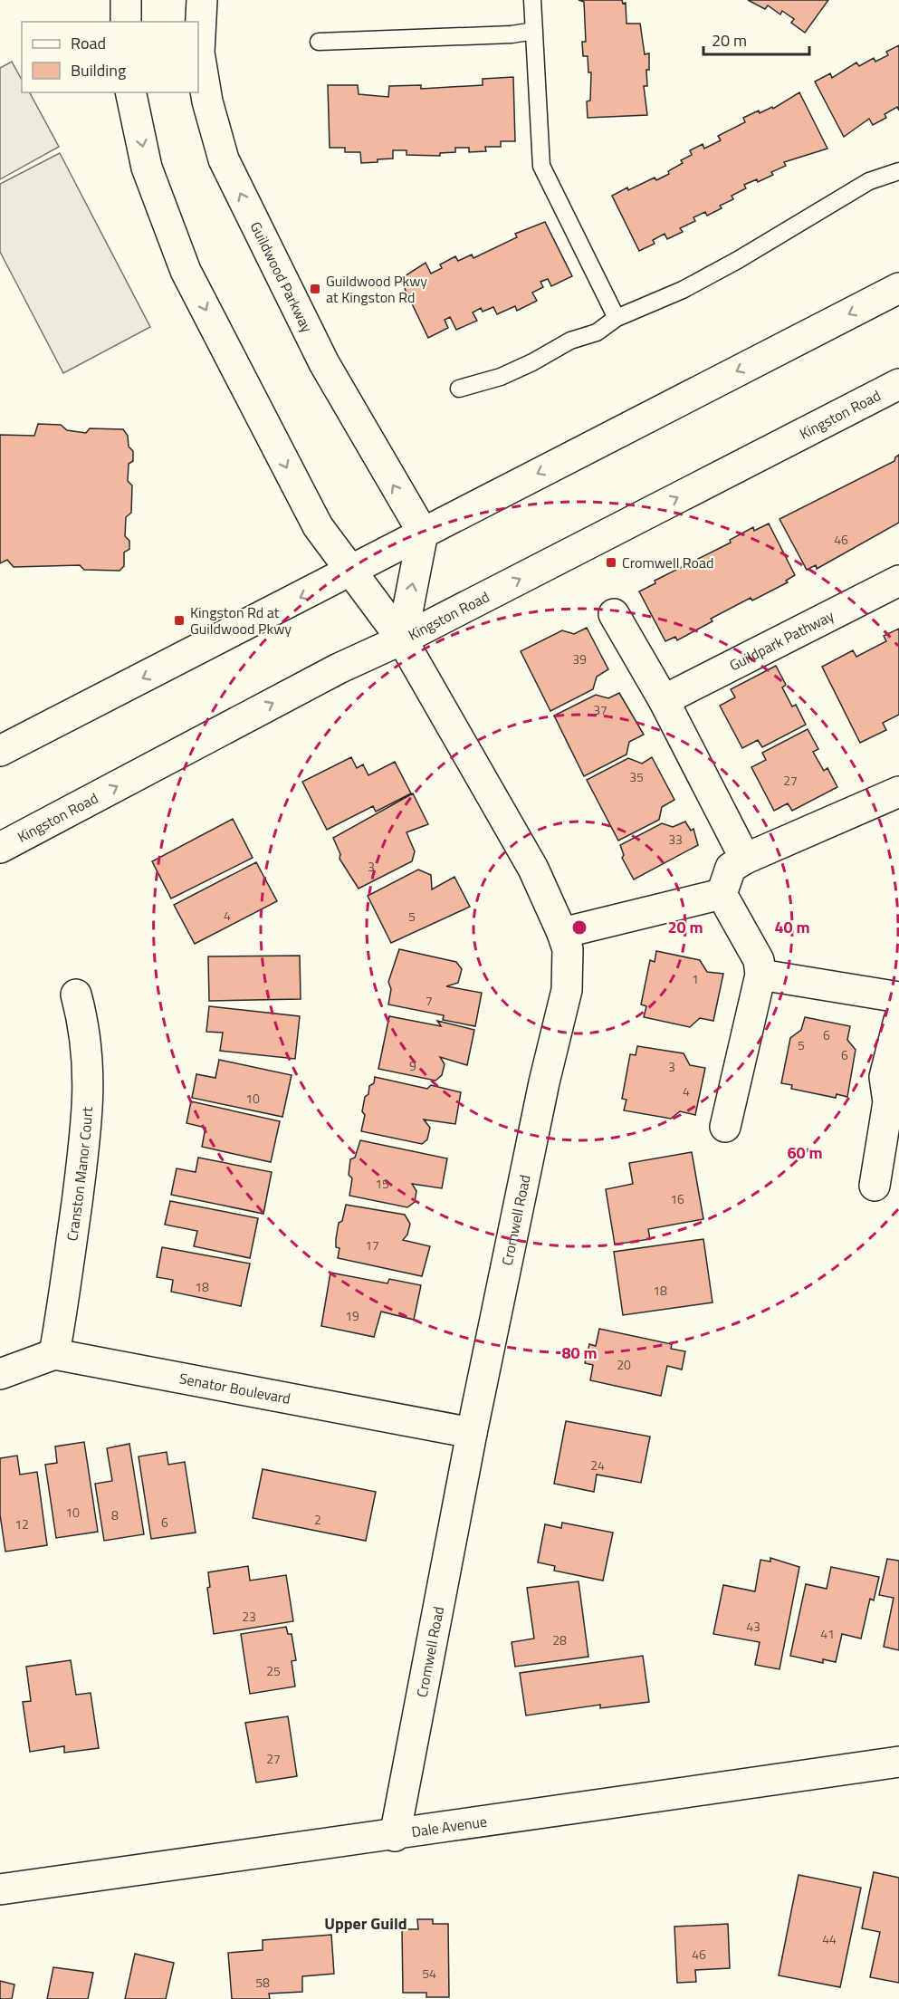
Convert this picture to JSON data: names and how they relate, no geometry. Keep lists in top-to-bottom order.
{
  "streets": {
    "street": [
      "Guildwood Parkway",
      "Kingston Road",
      "Guildpark Pathway",
      "Cranston Manor Court",
      "Cromwell Road",
      "Senator Boulevard",
      "Dale Avenue"
    ]
  },
  "crossings": [
    ["Kingston Road", "Cromwell Road"],
    ["Cranston Manor Court", "Senator Boulevard"],
    ["Cromwell Road", "Senator Boulevard"],
    ["Cromwell Road", "Dale Avenue"]
  ],
  "districts": ["Upper Guild"],
  "places": {
    "transit": ["Guildwood Pkwy at Kingston Rd", "Cromwell Road", "Kingston Rd at Guildwood Pkwy"]
  },
  "house_numbers": [
    "46",
    "39",
    "37",
    "35",
    "27",
    "33",
    "3",
    "4",
    "5",
    "1",
    "7",
    "6",
    "5",
    "6",
    "9",
    "3",
    "4",
    "10",
    "15",
    "16",
    "17",
    "18",
    "18",
    "19",
    "20",
    "24",
    "10",
    "8",
    "2",
    "6",
    "12",
    "23",
    "43",
    "41",
    "28",
    "25",
    "27",
    "44",
    "46",
    "54",
    "58"
  ],
  "legend": ["Road", "Building"],
  "scale_bar": "20 m",
  "rings": [
    "20 m",
    "40 m",
    "60 m",
    "80 m"
  ]
}
